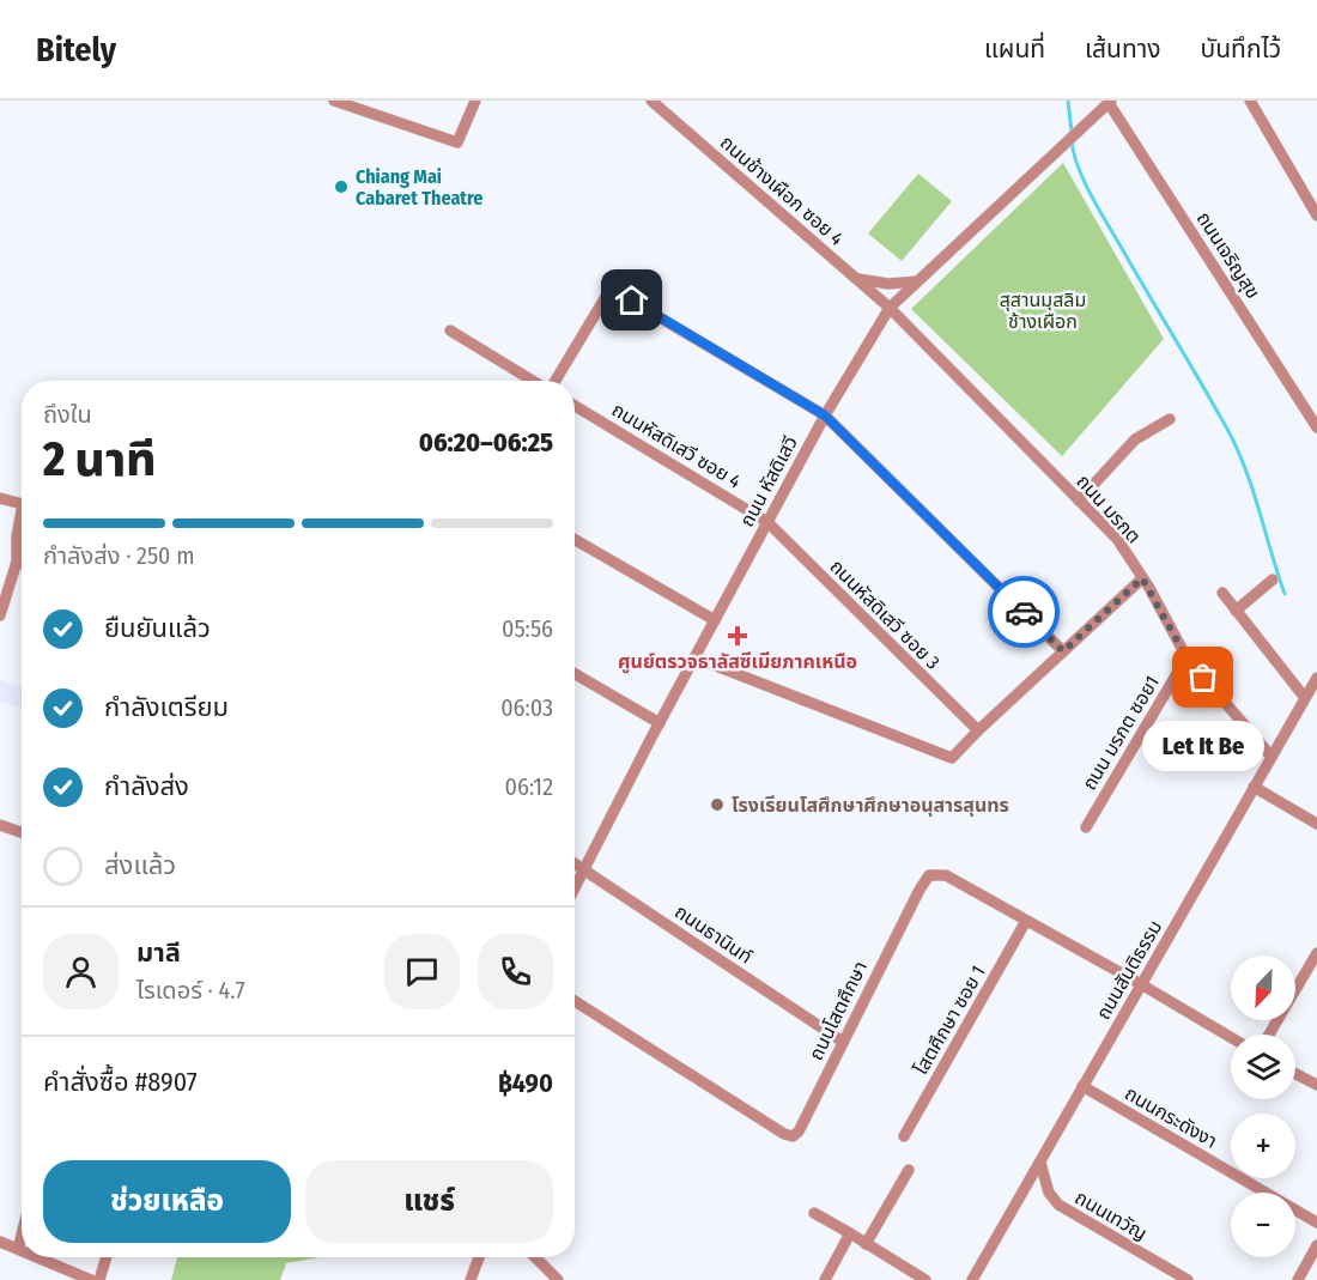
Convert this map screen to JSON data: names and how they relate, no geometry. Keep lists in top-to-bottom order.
{
  "streets": {
    "street": [
      "ถนนช้างเผือก ซอย 4",
      "ถนนเจริญสุข",
      "ถนนหัสดิเสวี ซอย 4",
      "ถนน หัสดิเสวี",
      "ถนน มรกต",
      "ถนนหัสดิเสวี ซอย 3",
      "ถนน มรกต ซอย1",
      "ถนนธานินท์",
      "ถนนสันติธรรม",
      "ถนนโสตศึกษา",
      "โสตศึกษา ซอย 1",
      "ถนนกระดังงา",
      "ถนนเทวัญ"
    ]
  },
  "crossings": [
    ["ถนนช้างเผือก ซอย 4", "ถนน หัสดิเสวี"],
    ["ถนนช้างเผือก ซอย 4", "ถนน มรกต"],
    ["ถนนเจริญสุข", "ถนน หัสดิเสวี"],
    ["ถนนหัสดิเสวี ซอย 4", "ถนน หัสดิเสวี"],
    ["ถนนหัสดิเสวี ซอย 4", "ถนนหัสดิเสวี ซอย 3"],
    ["ถนน หัสดิเสวี", "ถนน มรกต"],
    ["ถนน หัสดิเสวี", "ถนนหัสดิเสวี ซอย 3"],
    ["ถนน หัสดิเสวี", "ถนนธานินท์"],
    ["ถนน มรกต", "ถนน มรกต ซอย1"],
    ["ถนน มรกต", "ถนนสันติธรรม"],
    ["ถนนธานินท์", "ถนนโสตศึกษา"],
    ["ถนนสันติธรรม", "ถนนโสตศึกษา"],
    ["ถนนสันติธรรม", "ถนนกระดังงา"],
    ["ถนนสันติธรรม", "ถนนเทวัญ"],
    ["ถนนโสตศึกษา", "โสตศึกษา ซอย 1"]
  ],
  "parks": ["สุสานมุสลิม ช้างเผือก"],
  "places": {
    "other": ["Chiang Mai Cabaret Theatre", "Let It Be", "โรงเรียนโสศึกษาศึกษาอนุสารสุนทร"],
    "health": ["ศูนย์ตรวจธาลัสซีเมียภาคเหนือ"]
  },
  "north": "bottom left",
  "page": {
    "header": "Bitely",
    "nav": ["แผนที่", "เส้นทาง", "บันทึกไว้"],
    "heading": ["2 นาที", "ถึงใน", "06:20–06:25"],
    "panel": [
      "มาลี",
      "ไรเดอร์ · 4.7",
      "คำสั่งซื้อ #8907",
      "฿490"
    ],
    "bar": "กำลังส่ง · 250 m",
    "list": [
      ["ยืนยันแล้ว", "05:56"],
      ["กำลังเตรียม", "06:03"],
      ["กำลังส่ง", "06:12"],
      "ส่งแล้ว"
    ],
    "bubble": "Let It Be",
    "map_buttons": ["+", "−"],
    "buttons": ["ช่วยเหลือ", "แชร์"]
  }
}
